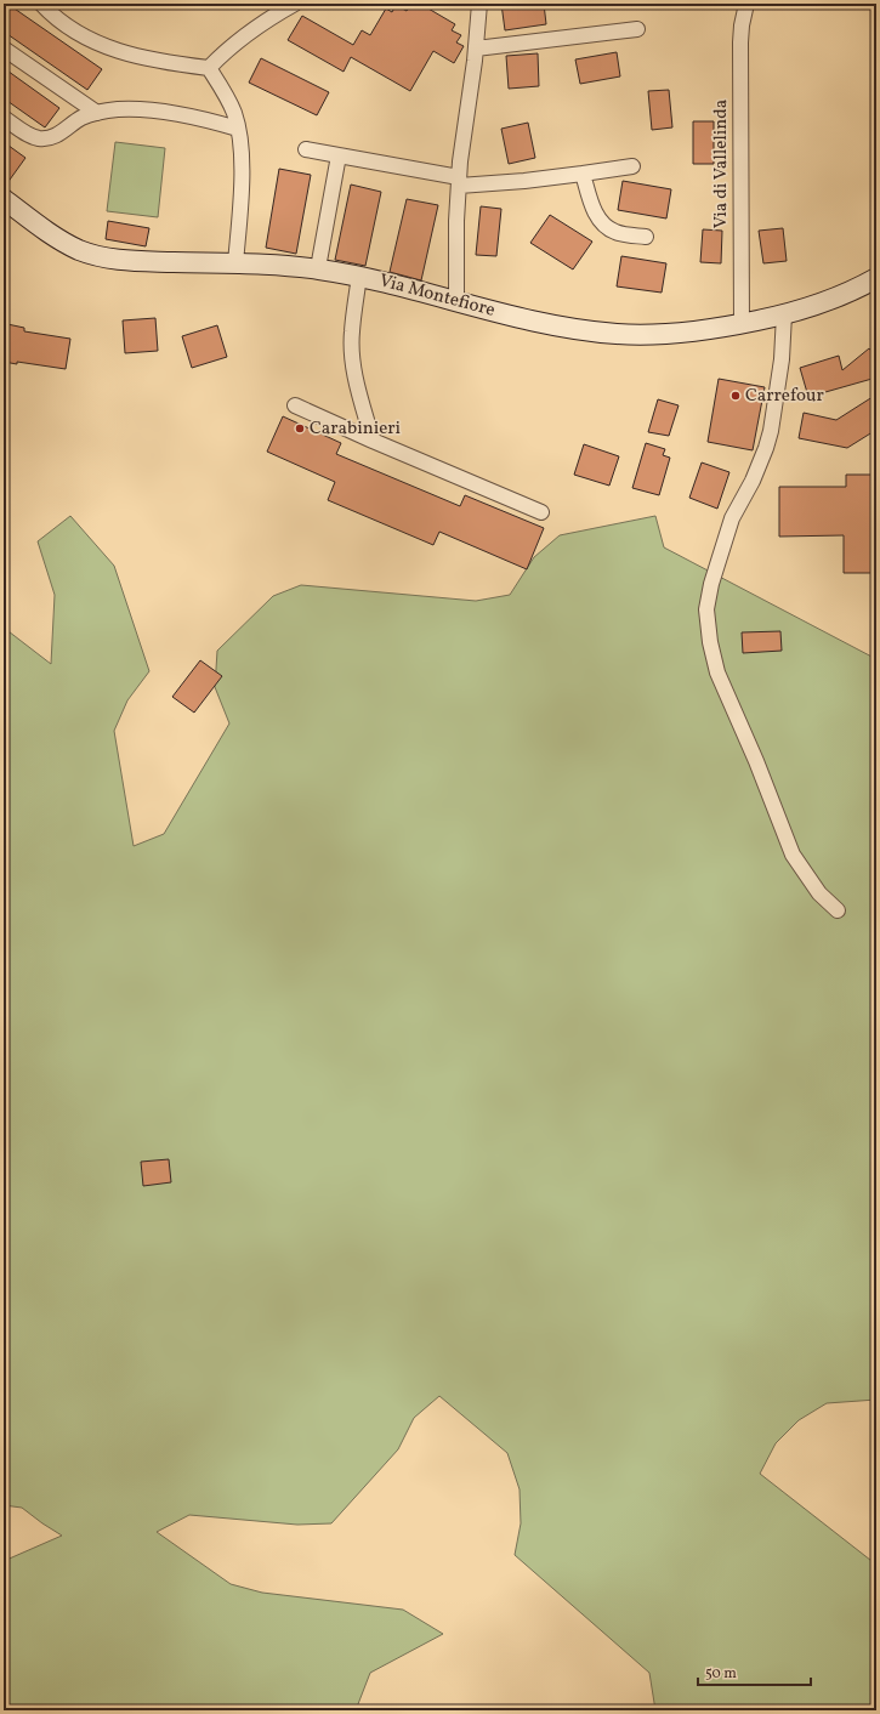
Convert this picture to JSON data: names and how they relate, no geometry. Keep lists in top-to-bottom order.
{
  "streets": {
    "main road": ["Via Montefiore"],
    "street": ["Via di Vallelinda"]
  },
  "crossings": [
    ["Via di Vallelinda", "Via Montefiore"]
  ],
  "places": ["Carrefour", "Carabinieri"],
  "scale_bar": "50 m"
}
